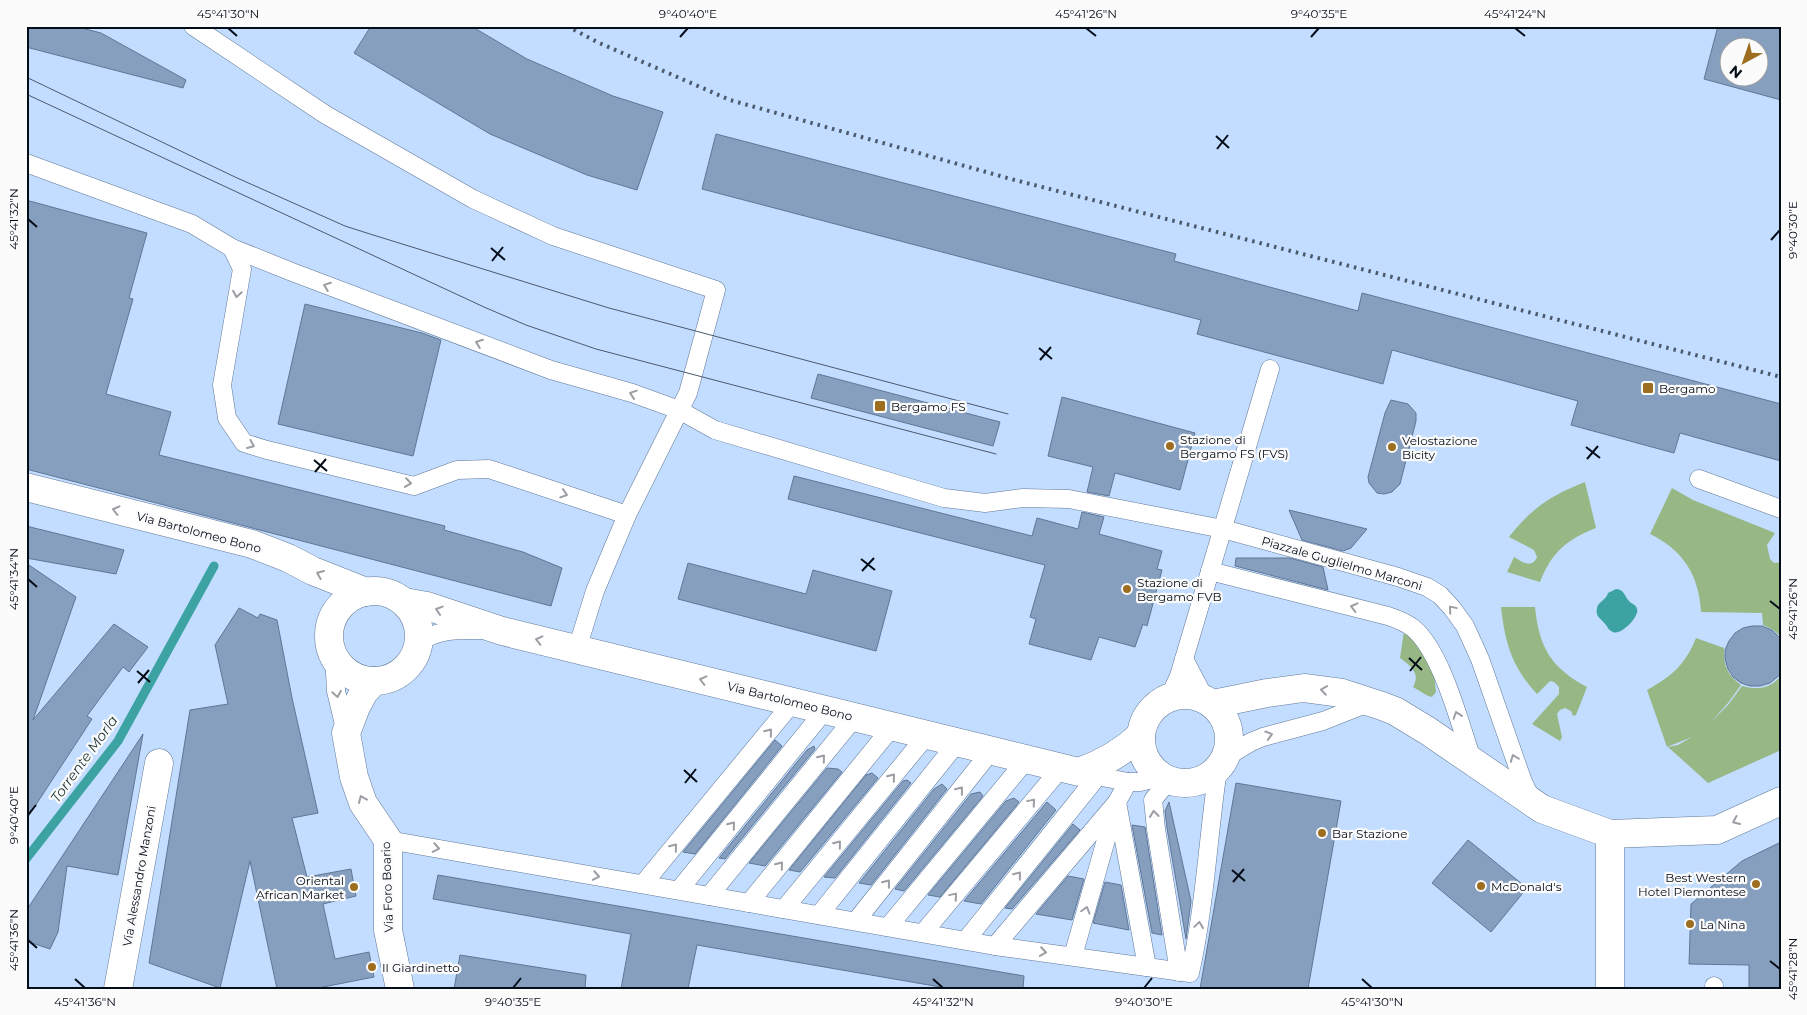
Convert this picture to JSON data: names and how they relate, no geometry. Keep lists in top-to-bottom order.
{
  "streets": {
    "main road": ["Via Bartolomeo Bono", "Via Alessandro Manzoni", "Via Foro Boario"],
    "lane": ["Piazzale Guglielmo Marconi"]
  },
  "crossings": [
    ["Via Bartolomeo Bono", "Via Foro Boario"]
  ],
  "one_way": ["Via Bartolomeo Bono", "Piazzale Guglielmo Marconi"],
  "water": ["Torrente Morla"],
  "places": {
    "transit": ["Bergamo", "Bergamo FS"],
    "other": [
      "Stazione di Bergamo FS (FVS)",
      "Velostazione Bicity",
      "Stazione di Bergamo FVB",
      "Bar Stazione",
      "Best Western Hotel Piemontese",
      "McDonald's",
      "Oriental African Market",
      "La Nina",
      "Il Giardinetto"
    ]
  },
  "north": "bottom left",
  "coordinates": [
    "45°41'30\"N",
    "9°40'40\"E",
    "45°41'26\"N",
    "9°40'35\"E",
    "45°41'24\"N",
    "45°41'32\"N",
    "9°40'30\"E",
    "45°41'34\"N",
    "45°41'36\"N",
    "45°41'28\"N"
  ]
}
